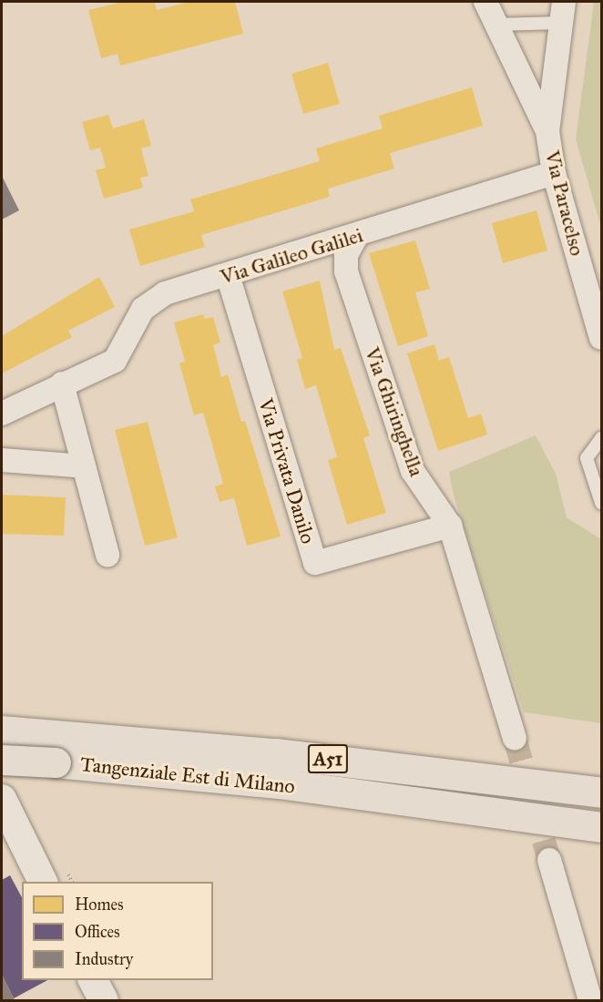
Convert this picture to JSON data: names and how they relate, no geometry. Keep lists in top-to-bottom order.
{
  "streets": {
    "highway": ["A51", "Tangenziale Est di Milano"],
    "street": [
      "Via Paracelso",
      "Via Galileo Galilei",
      "Via Ghiringhella",
      "Via Privata Danilo"
    ]
  },
  "crossings": [
    ["Via Paracelso", "Via Galileo Galilei"],
    ["Via Galileo Galilei", "Via Ghiringhella"],
    ["Via Galileo Galilei", "Via Privata Danilo"],
    ["Via Ghiringhella", "Via Privata Danilo"]
  ],
  "legend": ["Homes", "Offices", "Industry"]
}
